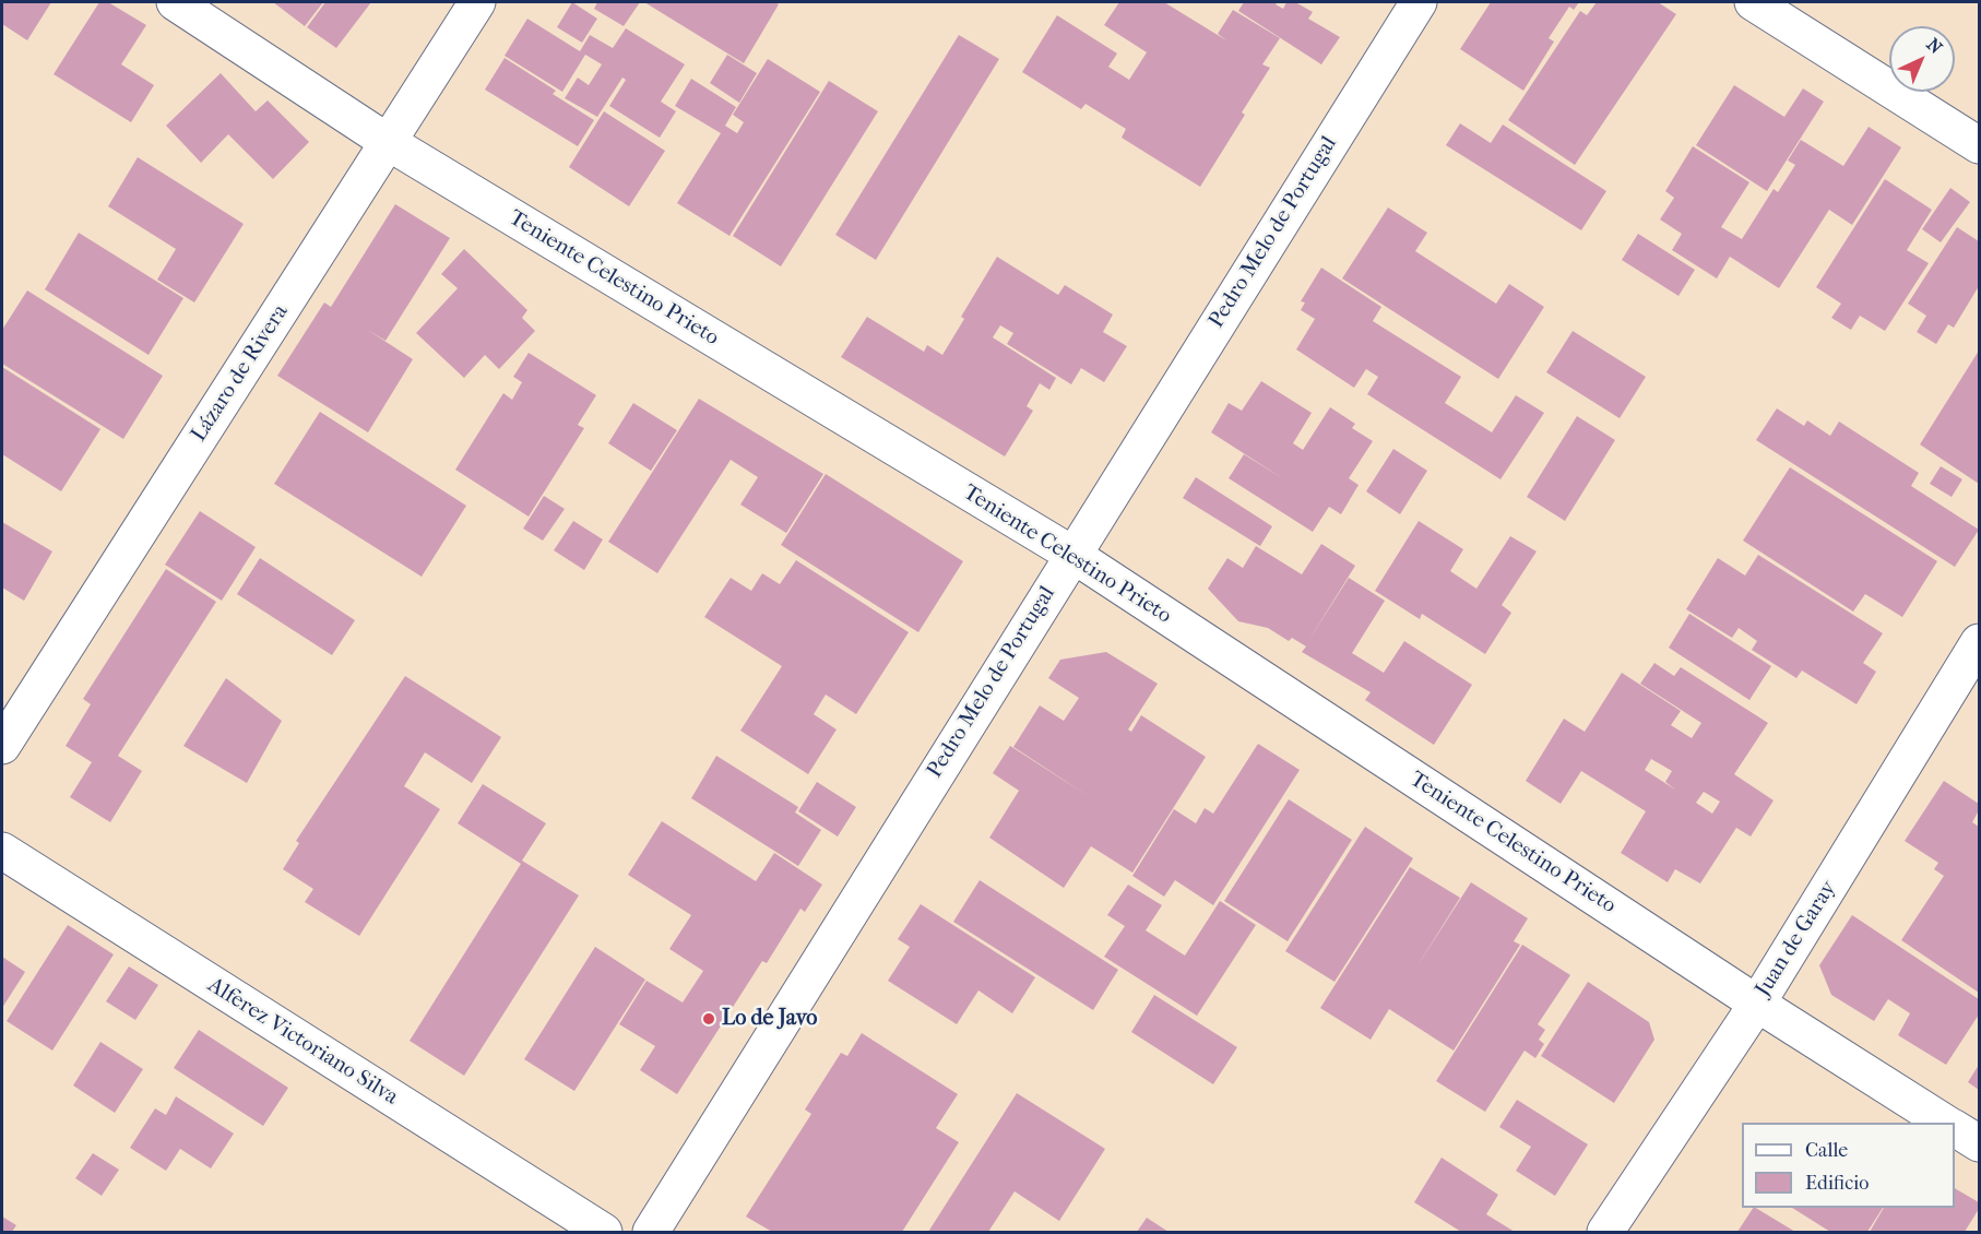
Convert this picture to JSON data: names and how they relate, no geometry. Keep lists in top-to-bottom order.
{
  "streets": {
    "street": [
      "Pedro Melo de Portugal",
      "Teniente Celestino Prieto",
      "Lázaro de Rivera",
      "Juan de Garay",
      "Alferez Victoriano Silva"
    ]
  },
  "crossings": [
    ["Pedro Melo de Portugal", "Teniente Celestino Prieto"],
    ["Teniente Celestino Prieto", "Lázaro de Rivera"],
    ["Teniente Celestino Prieto", "Juan de Garay"]
  ],
  "places": ["Lo de Javo"],
  "legend": ["Calle", "Edificio"],
  "north": "top right"
}
